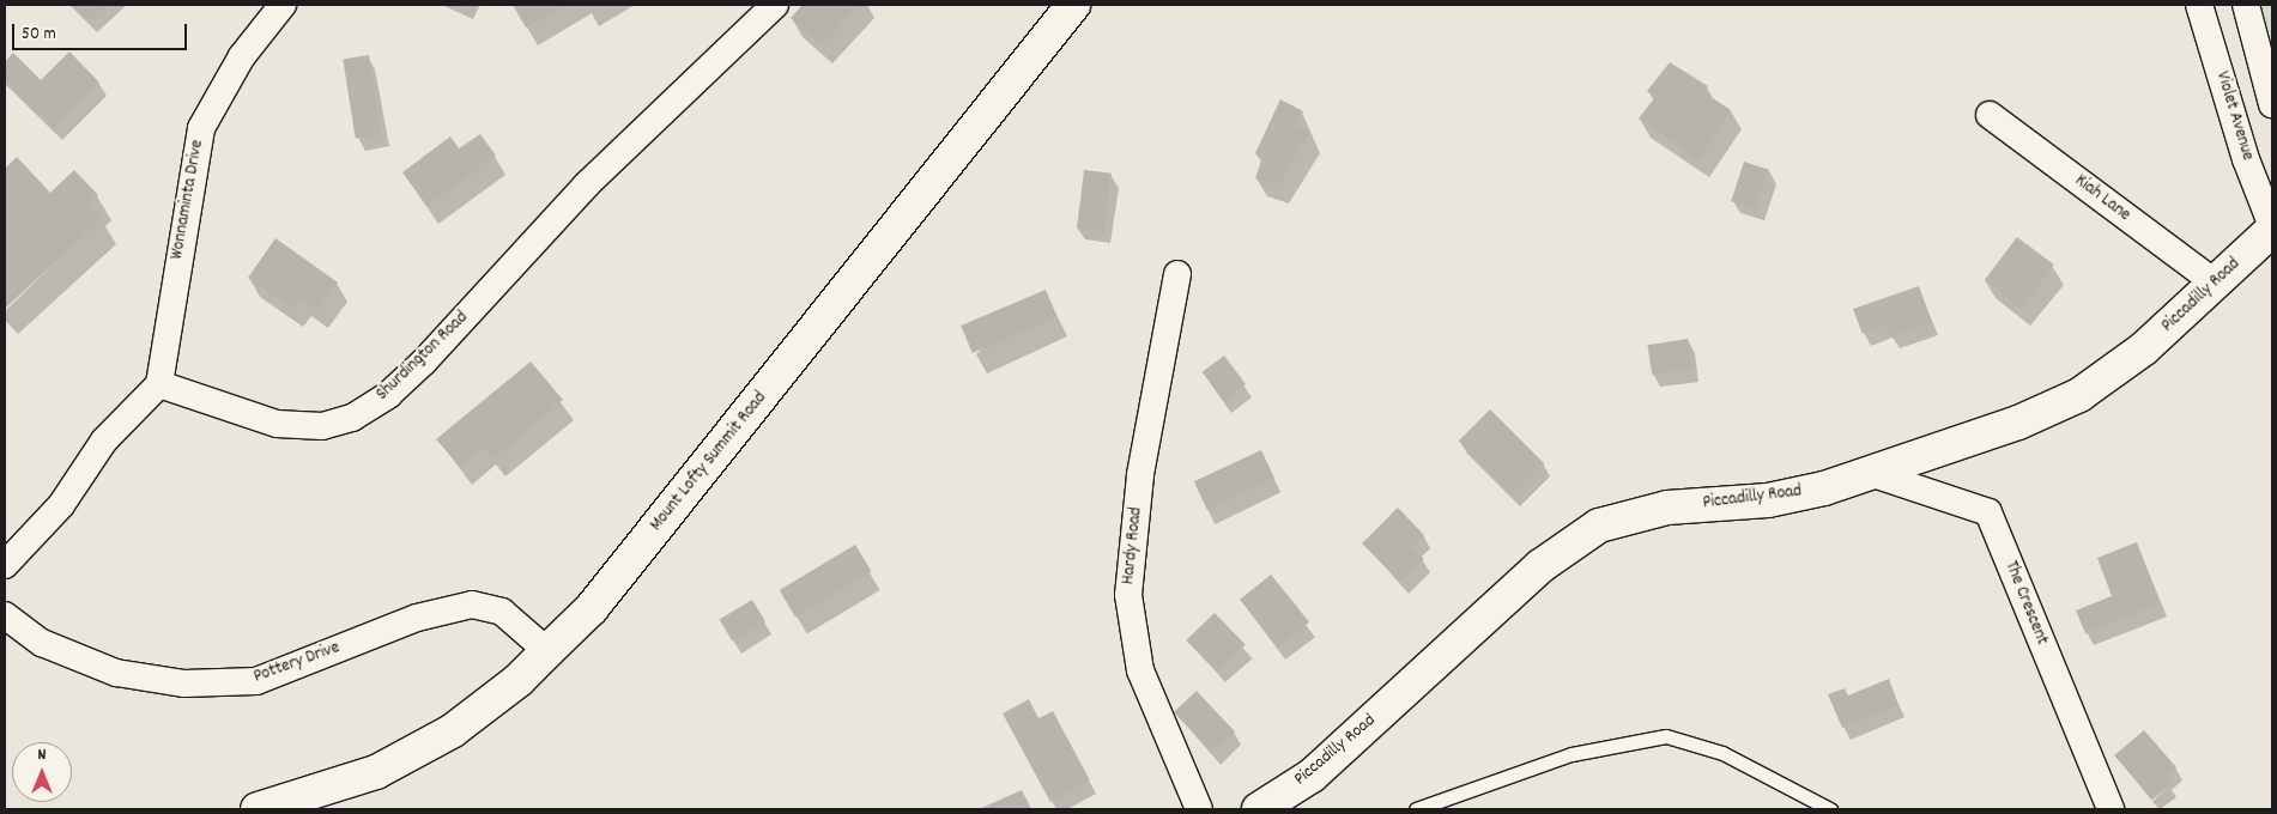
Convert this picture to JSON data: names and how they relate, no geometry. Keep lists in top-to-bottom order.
{
  "streets": {
    "main road": ["Piccadilly Road", "Mount Lofty Summit Road"],
    "street": [
      "Violet Avenue",
      "Kiah Lane",
      "Wonnaminta Drive",
      "Shurdington Road",
      "Hardy Road",
      "The Crescent",
      "Pottery Drive"
    ]
  },
  "crossings": [
    ["Violet Avenue", "Piccadilly Road"],
    ["Kiah Lane", "Piccadilly Road"],
    ["Wonnaminta Drive", "Shurdington Road"],
    ["Piccadilly Road", "The Crescent"],
    ["Mount Lofty Summit Road", "Pottery Drive"]
  ],
  "scale_bar": "50 m",
  "north": "top"
}
